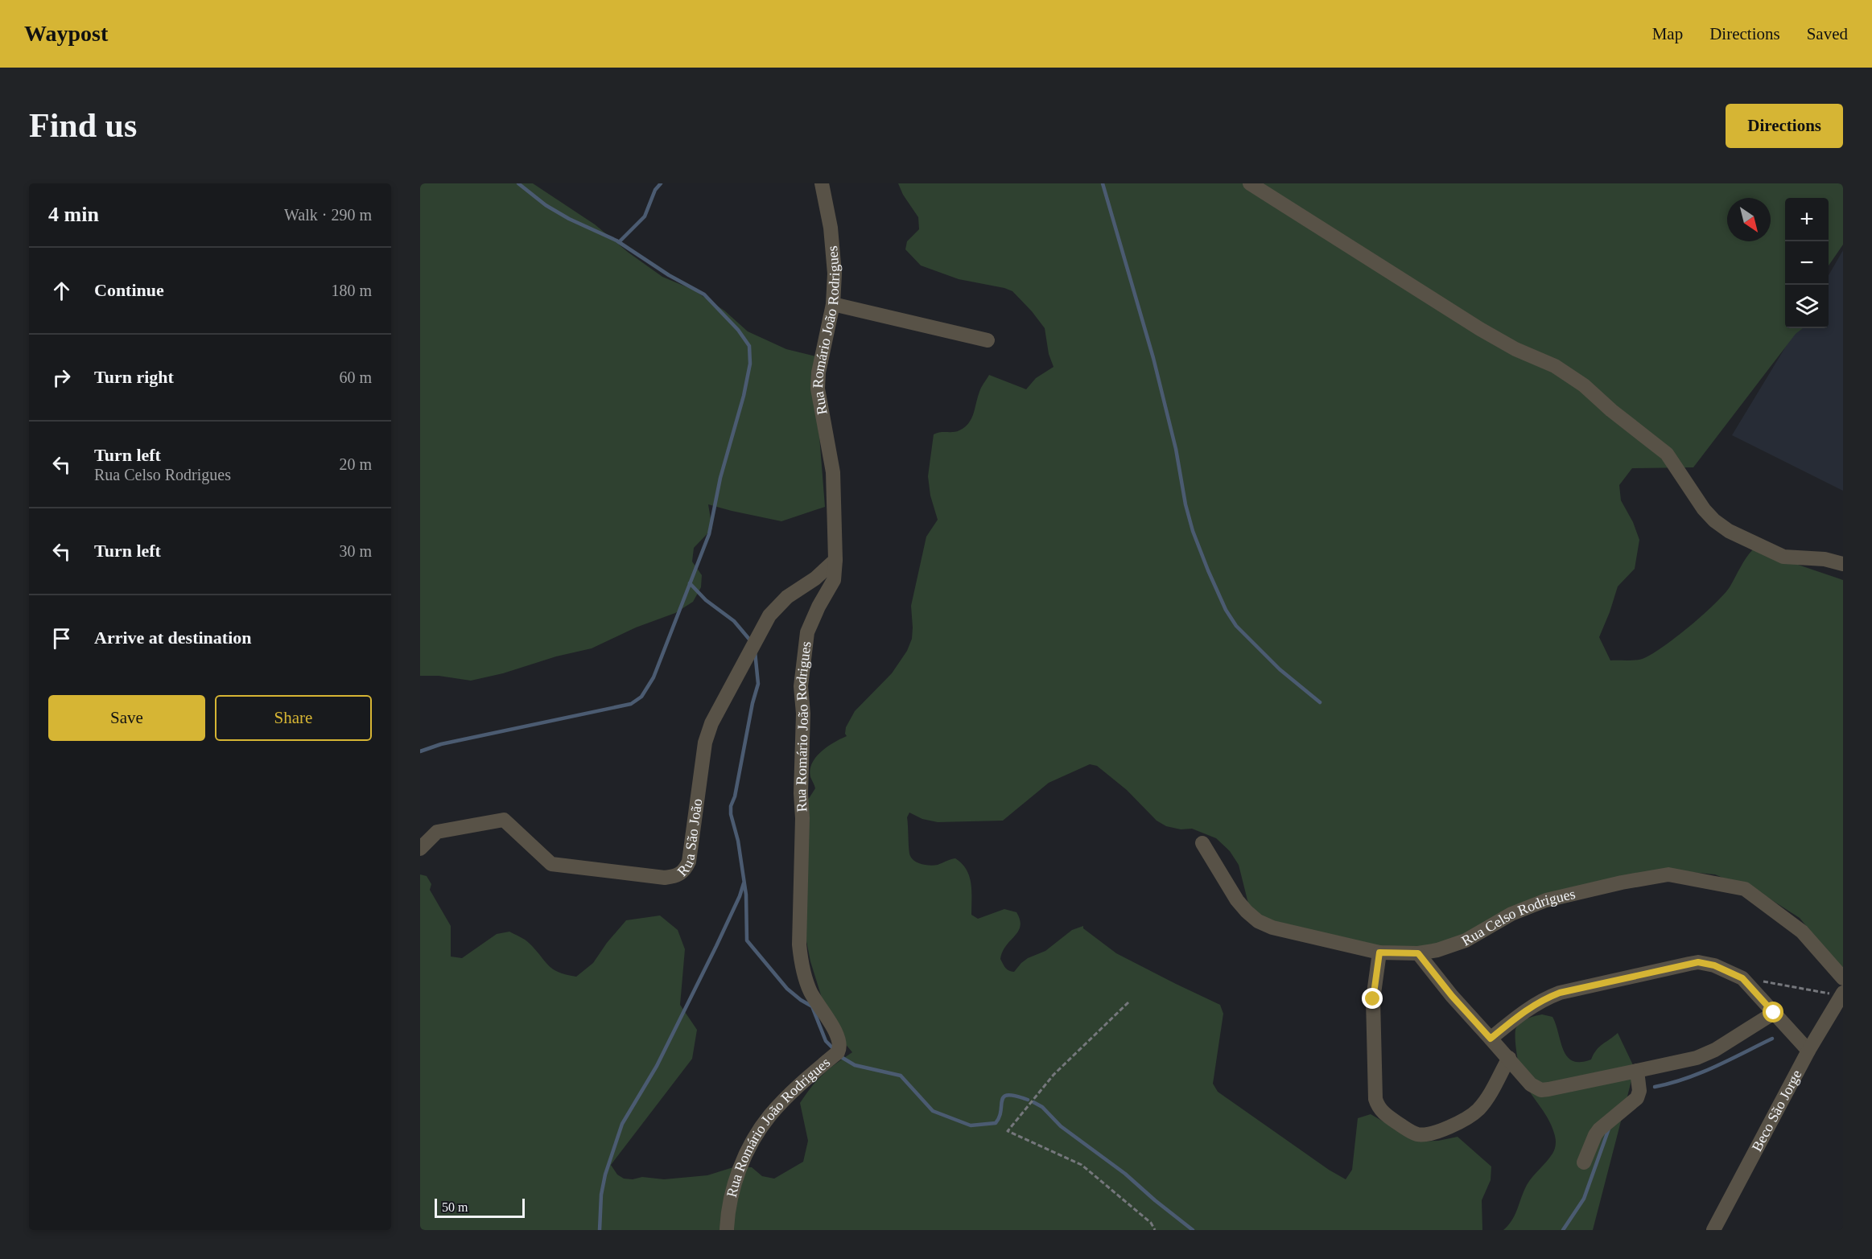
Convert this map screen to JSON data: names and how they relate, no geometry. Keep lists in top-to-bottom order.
{
  "streets": {
    "street": [
      "Rua Romário João Rodrigues",
      "Rua São João",
      "Rua Celso Rodrigues",
      "Beco São Jorge"
    ]
  },
  "crossings": [
    ["Rua Romário João Rodrigues", "Rua São João"]
  ],
  "scale_bar": "50 m",
  "north": "bottom right",
  "page": {
    "header": "Waypost",
    "nav": ["Map", "Directions", "Saved"],
    "buttons": [
      "Directions",
      ["Save", "Share"]
    ],
    "title": "Find us",
    "heading": ["4 min", "Walk · 290 m"],
    "map_buttons": ["+", "−"],
    "list": [
      ["Continue", "180 m"],
      ["Turn right", "60 m"],
      ["Turn left", "Rua Celso Rodrigues", "20 m"],
      ["Turn left", "30 m"],
      "Arrive at destination"
    ],
    "scale": "50 m"
  }
}
